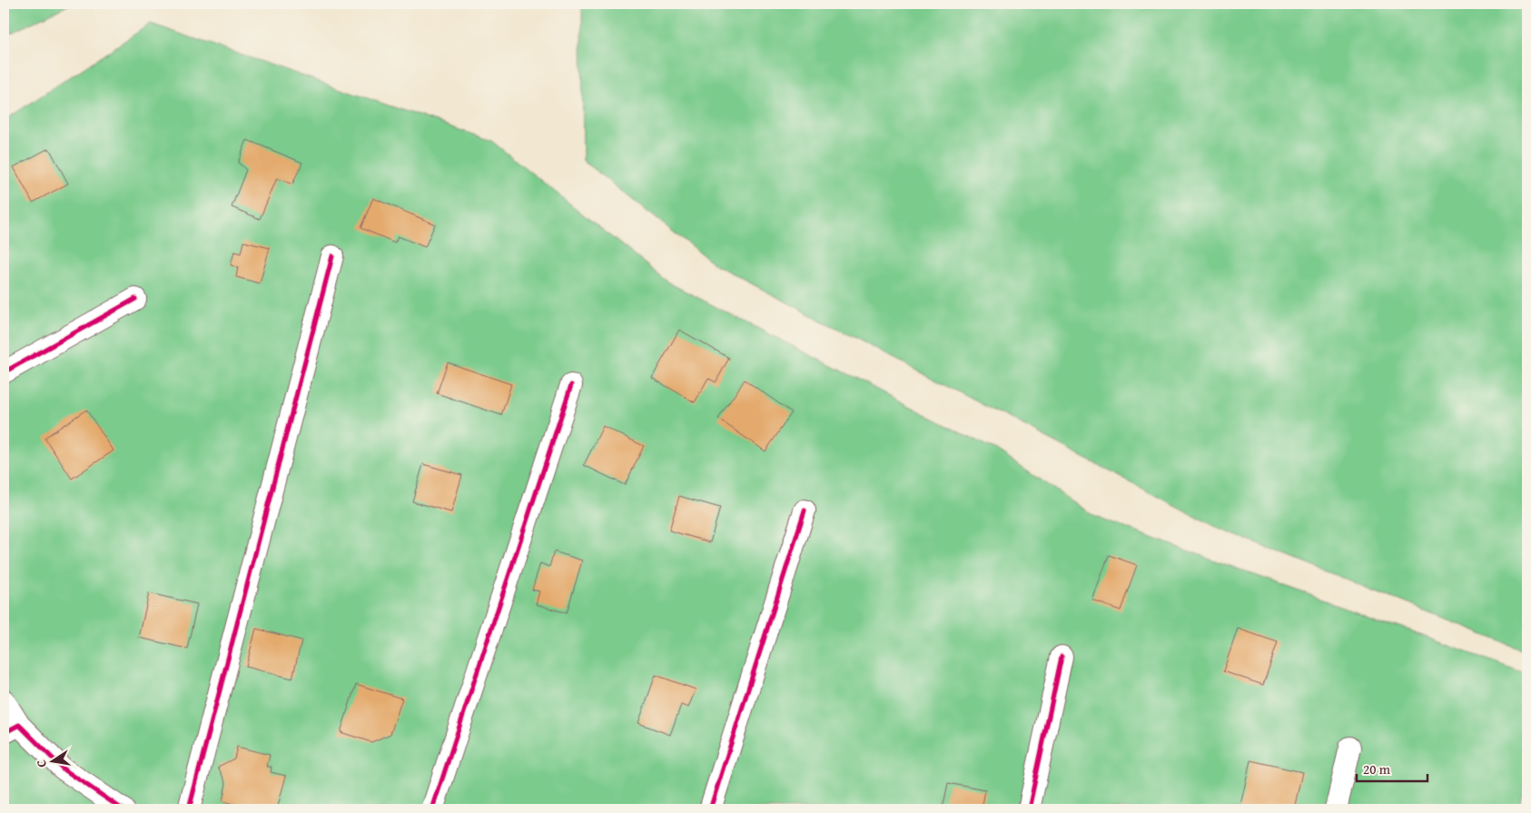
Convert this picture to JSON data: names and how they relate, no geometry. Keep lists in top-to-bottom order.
{
  "scale_bar": "20 m",
  "north": "left"
}
